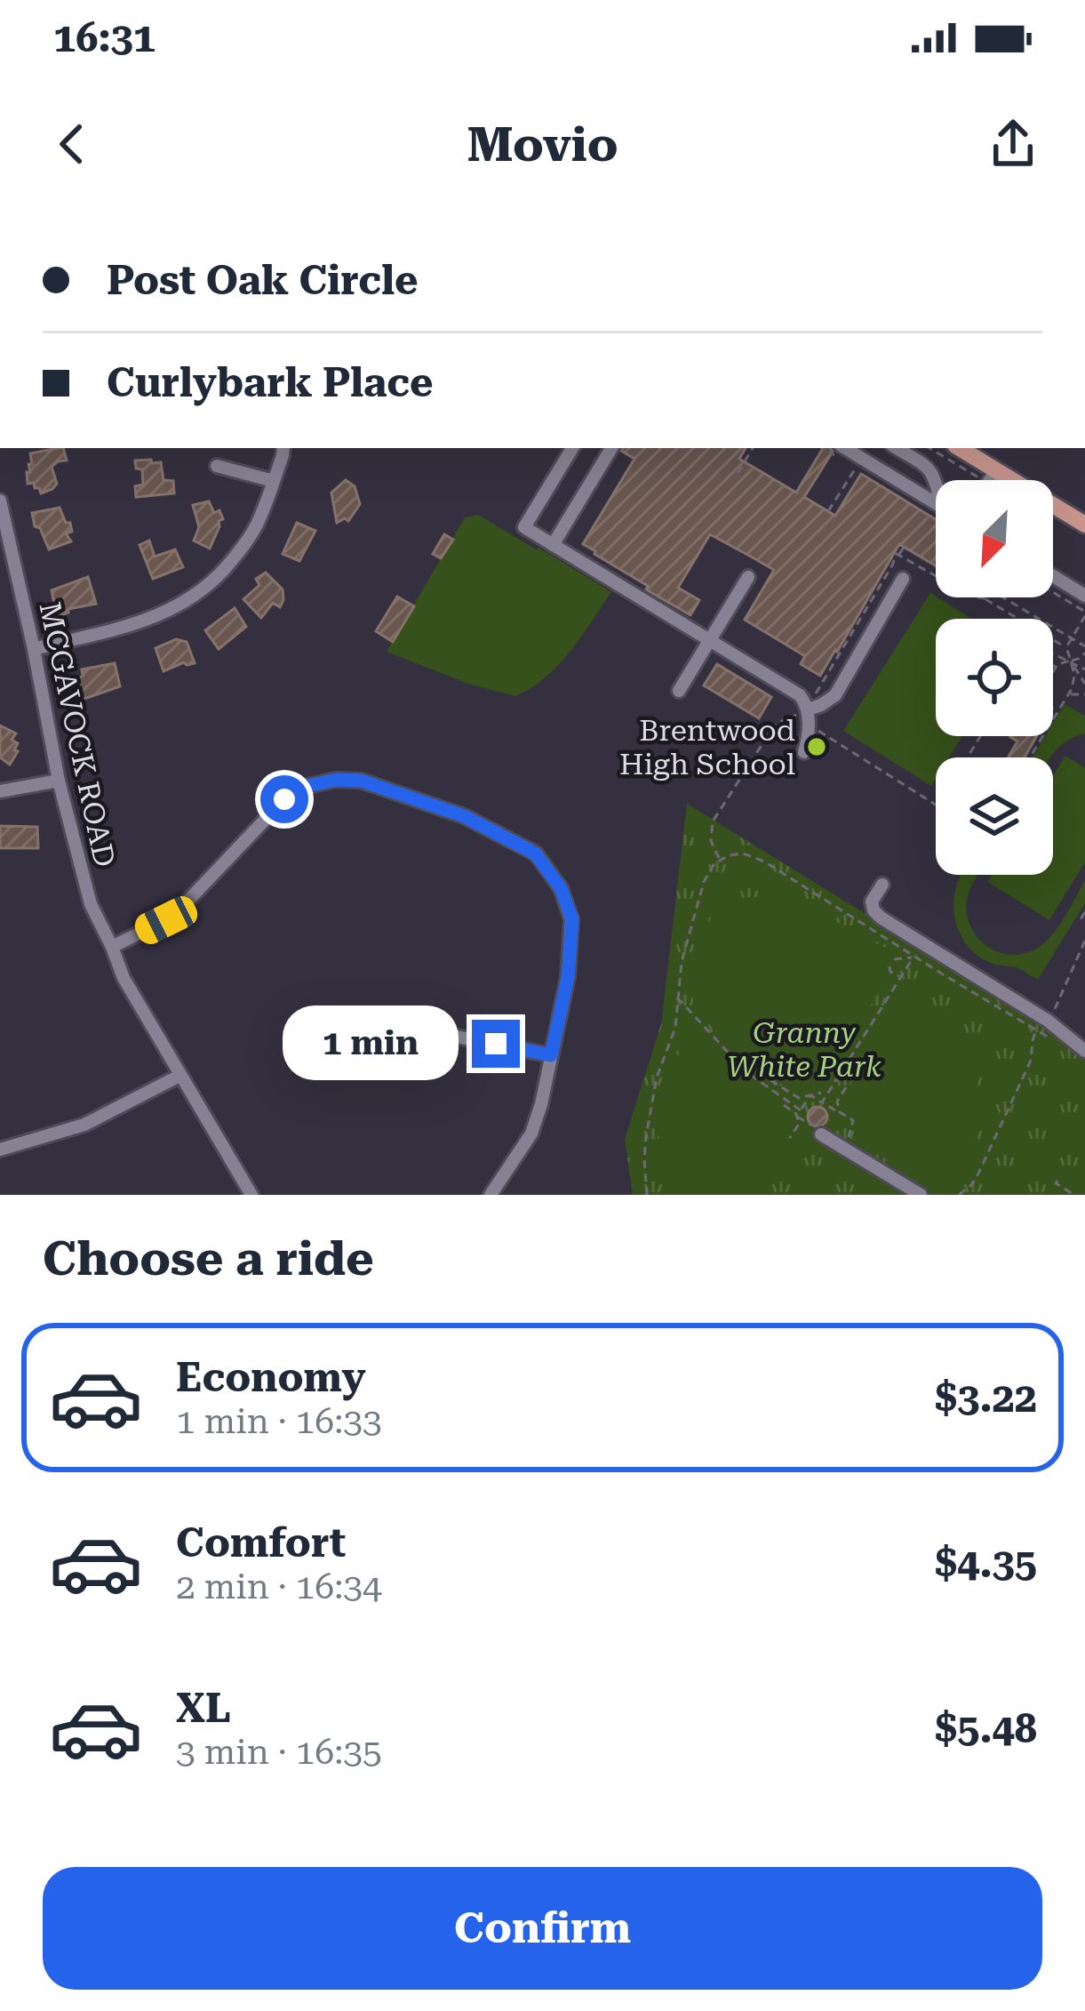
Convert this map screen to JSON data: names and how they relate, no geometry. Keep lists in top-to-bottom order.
{
  "streets": {
    "street": ["MCGAVOCK ROAD"]
  },
  "parks": ["Granny White Park"],
  "places": ["Brentwood High School"],
  "north": "bottom left",
  "page": {
    "status": "16:31",
    "header": "Movio",
    "banner": ["Post Oak Circle", "Curlybark Place"],
    "bubble": "1 min",
    "heading": "Choose a ride",
    "list": [
      {
        "name": "Economy",
        "note": "1 min · 16:33",
        "value": "$3.22"
      },
      {
        "name": "Comfort",
        "note": "2 min · 16:34",
        "value": "$4.35"
      },
      {
        "name": "XL",
        "note": "3 min · 16:35",
        "value": "$5.48"
      }
    ],
    "buttons": "Confirm"
  }
}
